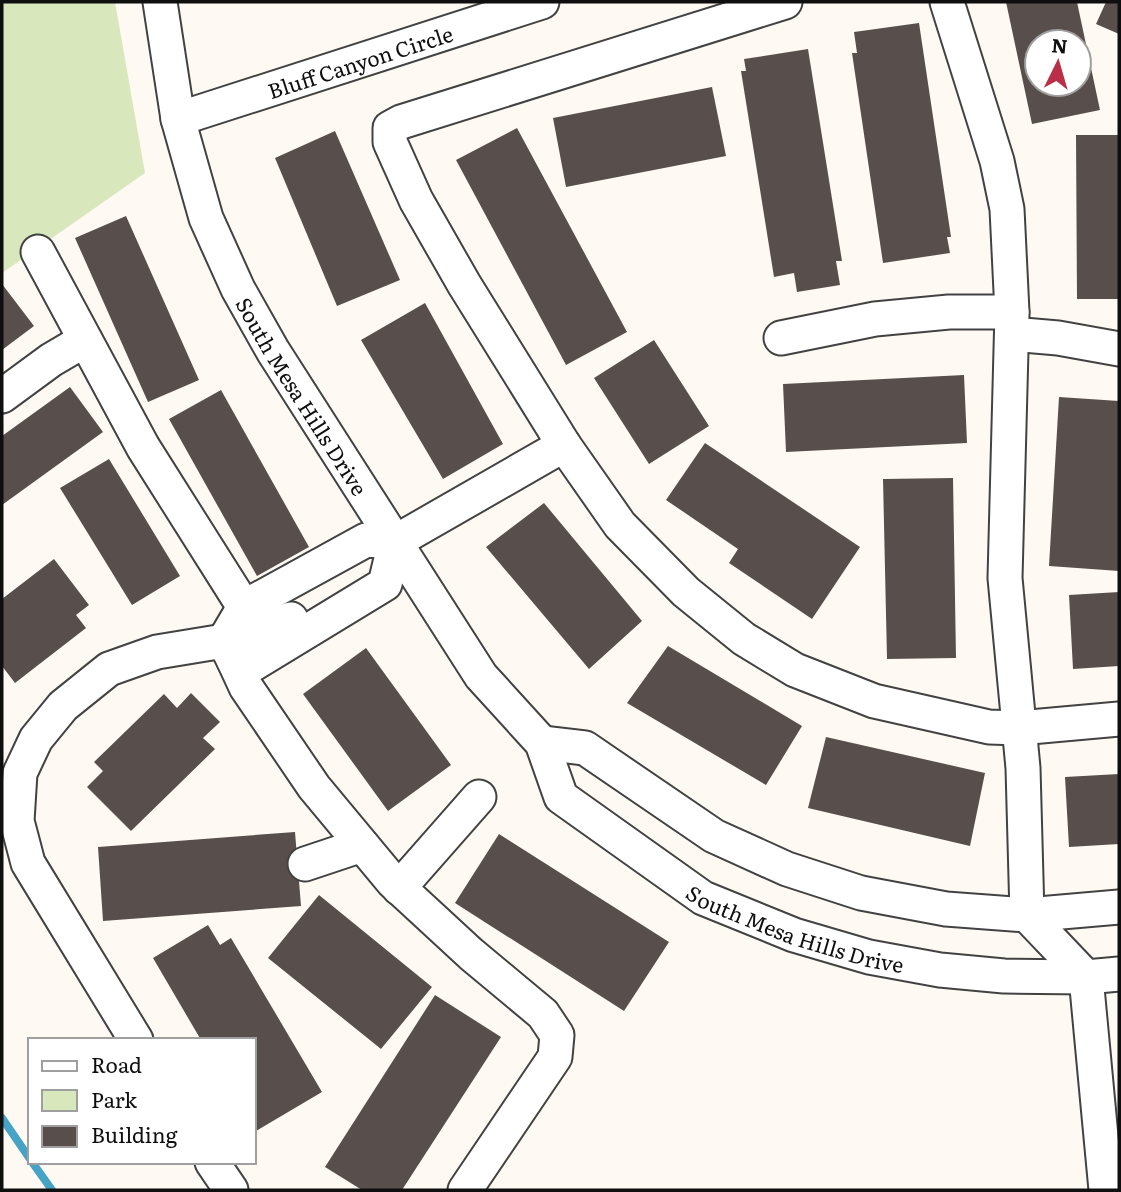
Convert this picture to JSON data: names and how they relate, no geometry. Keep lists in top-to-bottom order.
{
  "streets": {
    "street": ["Bluff Canyon Circle", "South Mesa Hills Drive"]
  },
  "crossings": [
    ["Bluff Canyon Circle", "South Mesa Hills Drive"]
  ],
  "legend": ["Road", "Park", "Building"],
  "north": "top"
}
